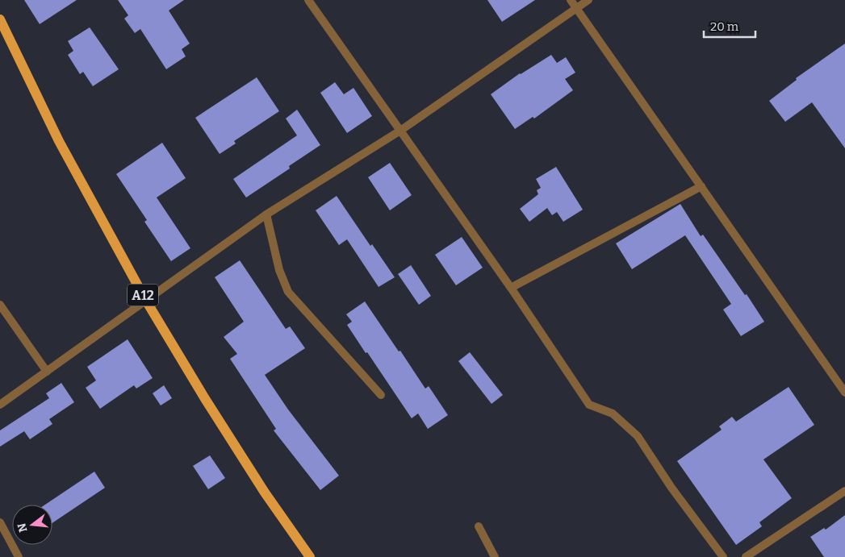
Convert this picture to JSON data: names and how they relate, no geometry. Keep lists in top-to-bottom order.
{
  "streets": {
    "main road": ["A12"]
  },
  "scale_bar": "20 m",
  "north": "left"
}
